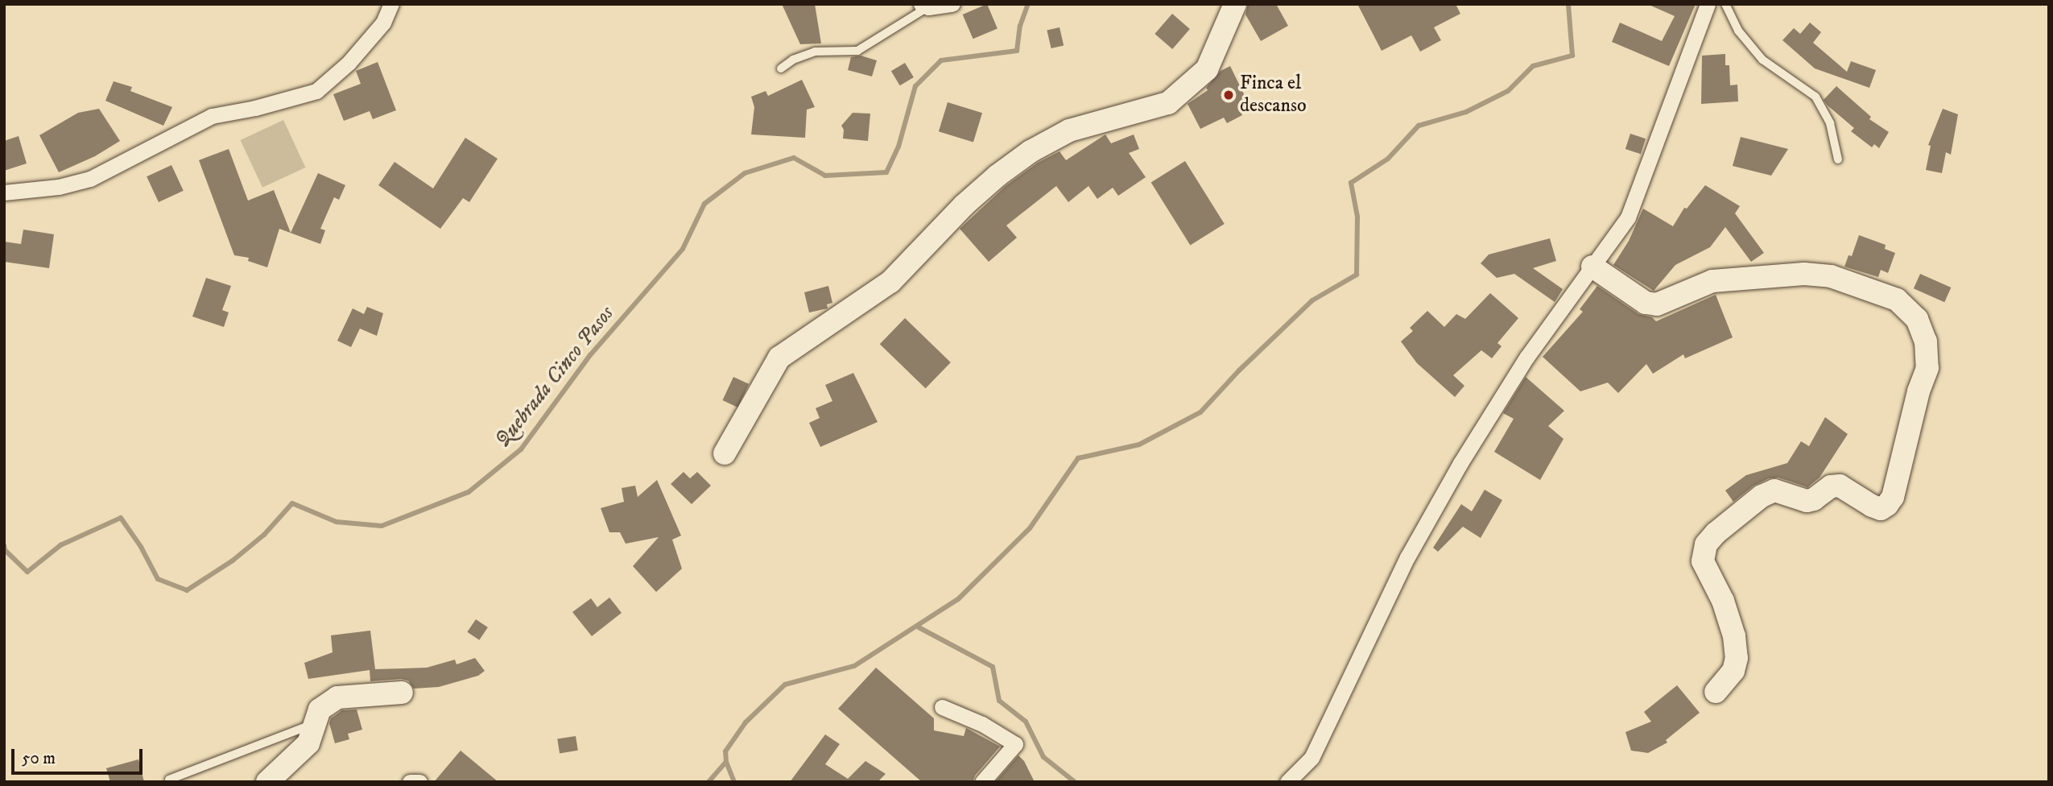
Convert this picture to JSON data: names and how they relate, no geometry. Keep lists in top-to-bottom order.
{
  "water": ["Quebrada Cinco Pasos"],
  "places": ["Finca el descanso"],
  "scale_bar": "50 m"
}
